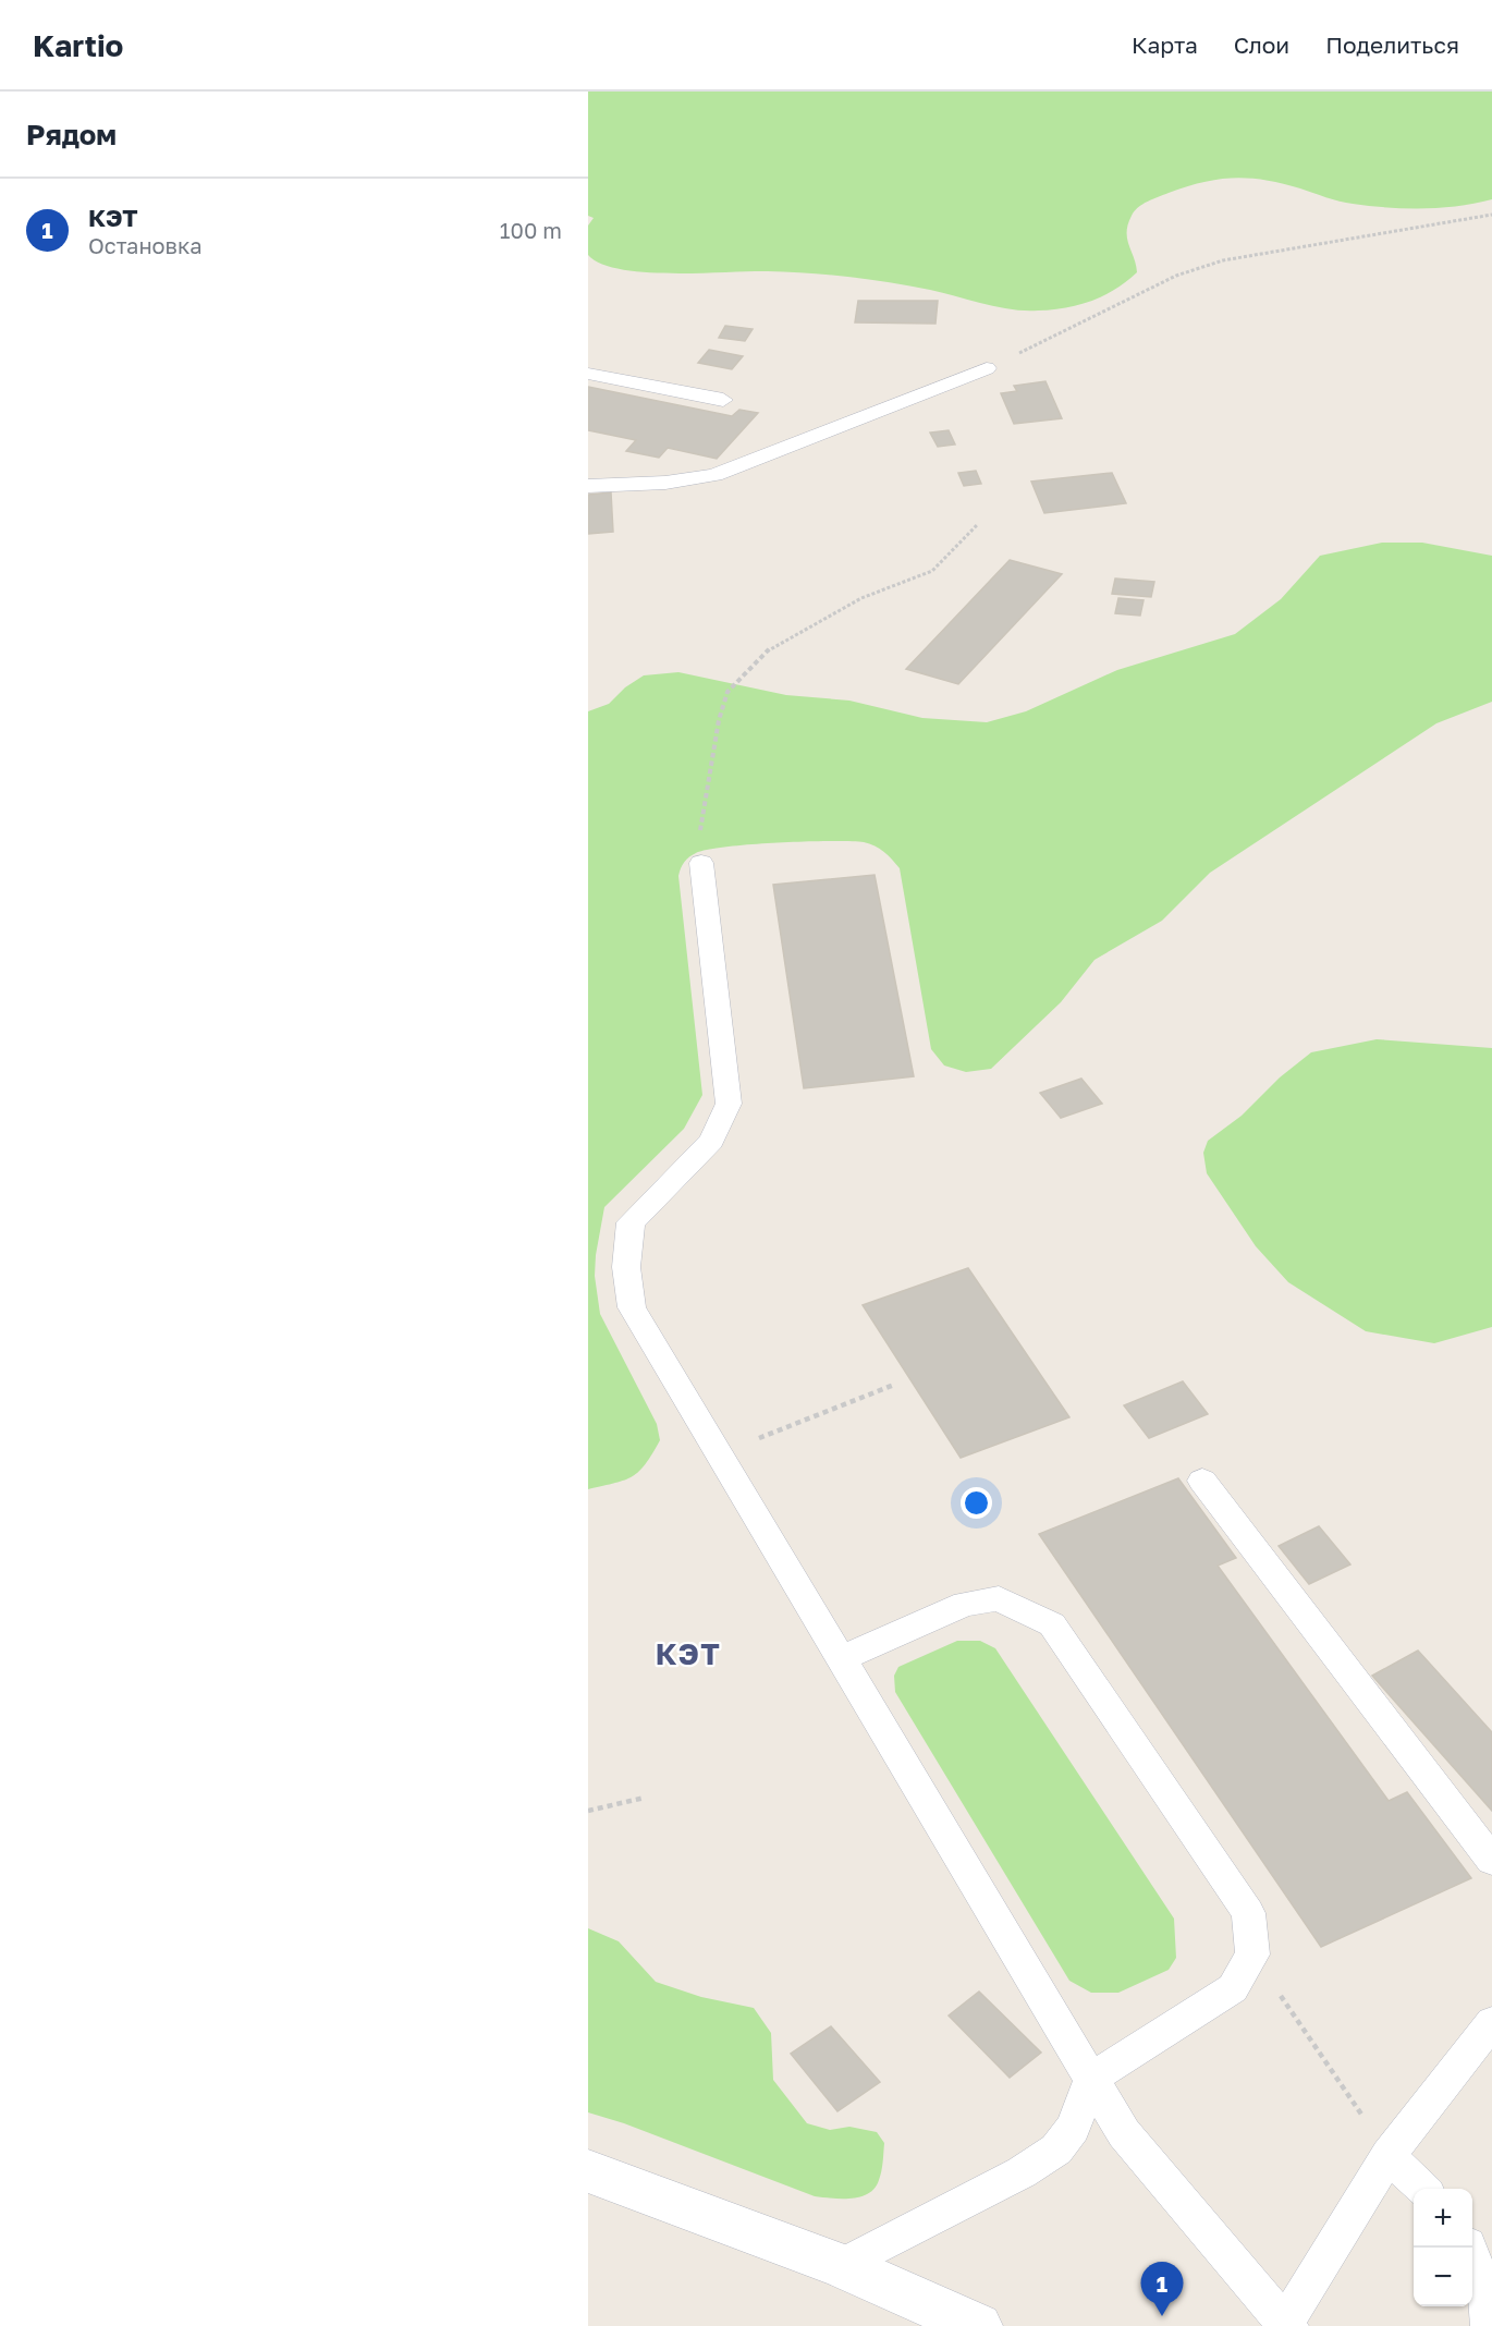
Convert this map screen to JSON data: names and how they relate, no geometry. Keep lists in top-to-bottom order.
{
  "districts": ["КЭТ"],
  "page": {
    "header": "Kartio",
    "nav": ["Карта", "Слои", "Поделиться"],
    "heading": "Рядом",
    "list": [
      {
        "mark": "1",
        "name": "КЭТ",
        "note": "Остановка",
        "value": "100 m"
      }
    ],
    "map_buttons": ["+", "−"],
    "pins": "1"
  }
}
